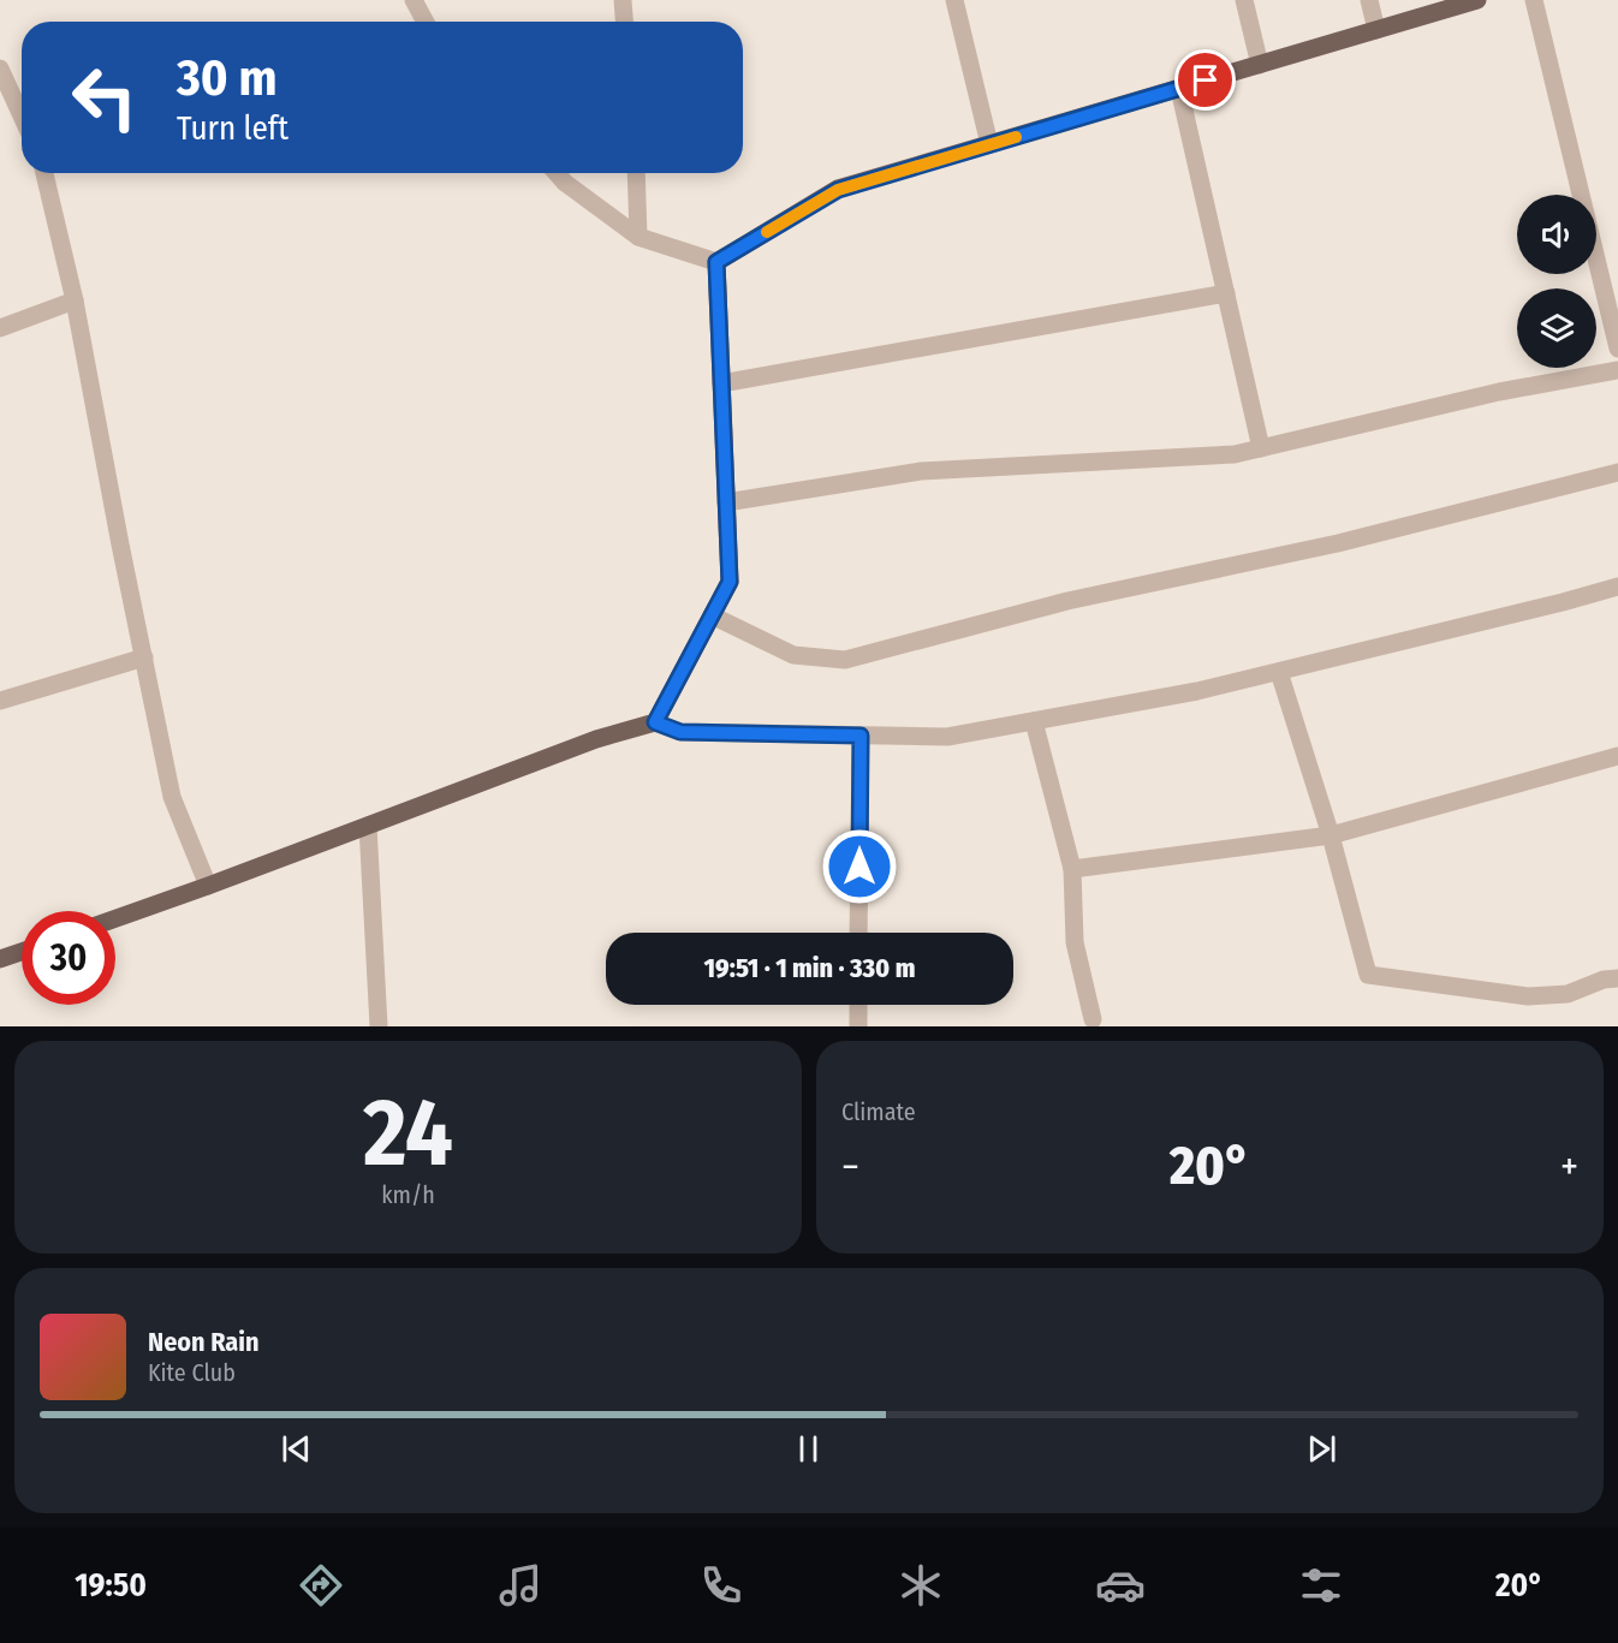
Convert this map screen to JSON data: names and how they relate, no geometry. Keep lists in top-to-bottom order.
{
  "page": {
    "turn": ["30 m", "Turn left"],
    "limit": "30",
    "trip": "19:51 · 1 min · 330 m",
    "tile": [
      ["24", "km/h"],
      "Climate"
    ],
    "heat": ["−", "20°", "+"],
    "song": ["Neon Rain", "Kite Club"],
    "tabs": ["19:50", "20°"]
  }
}
